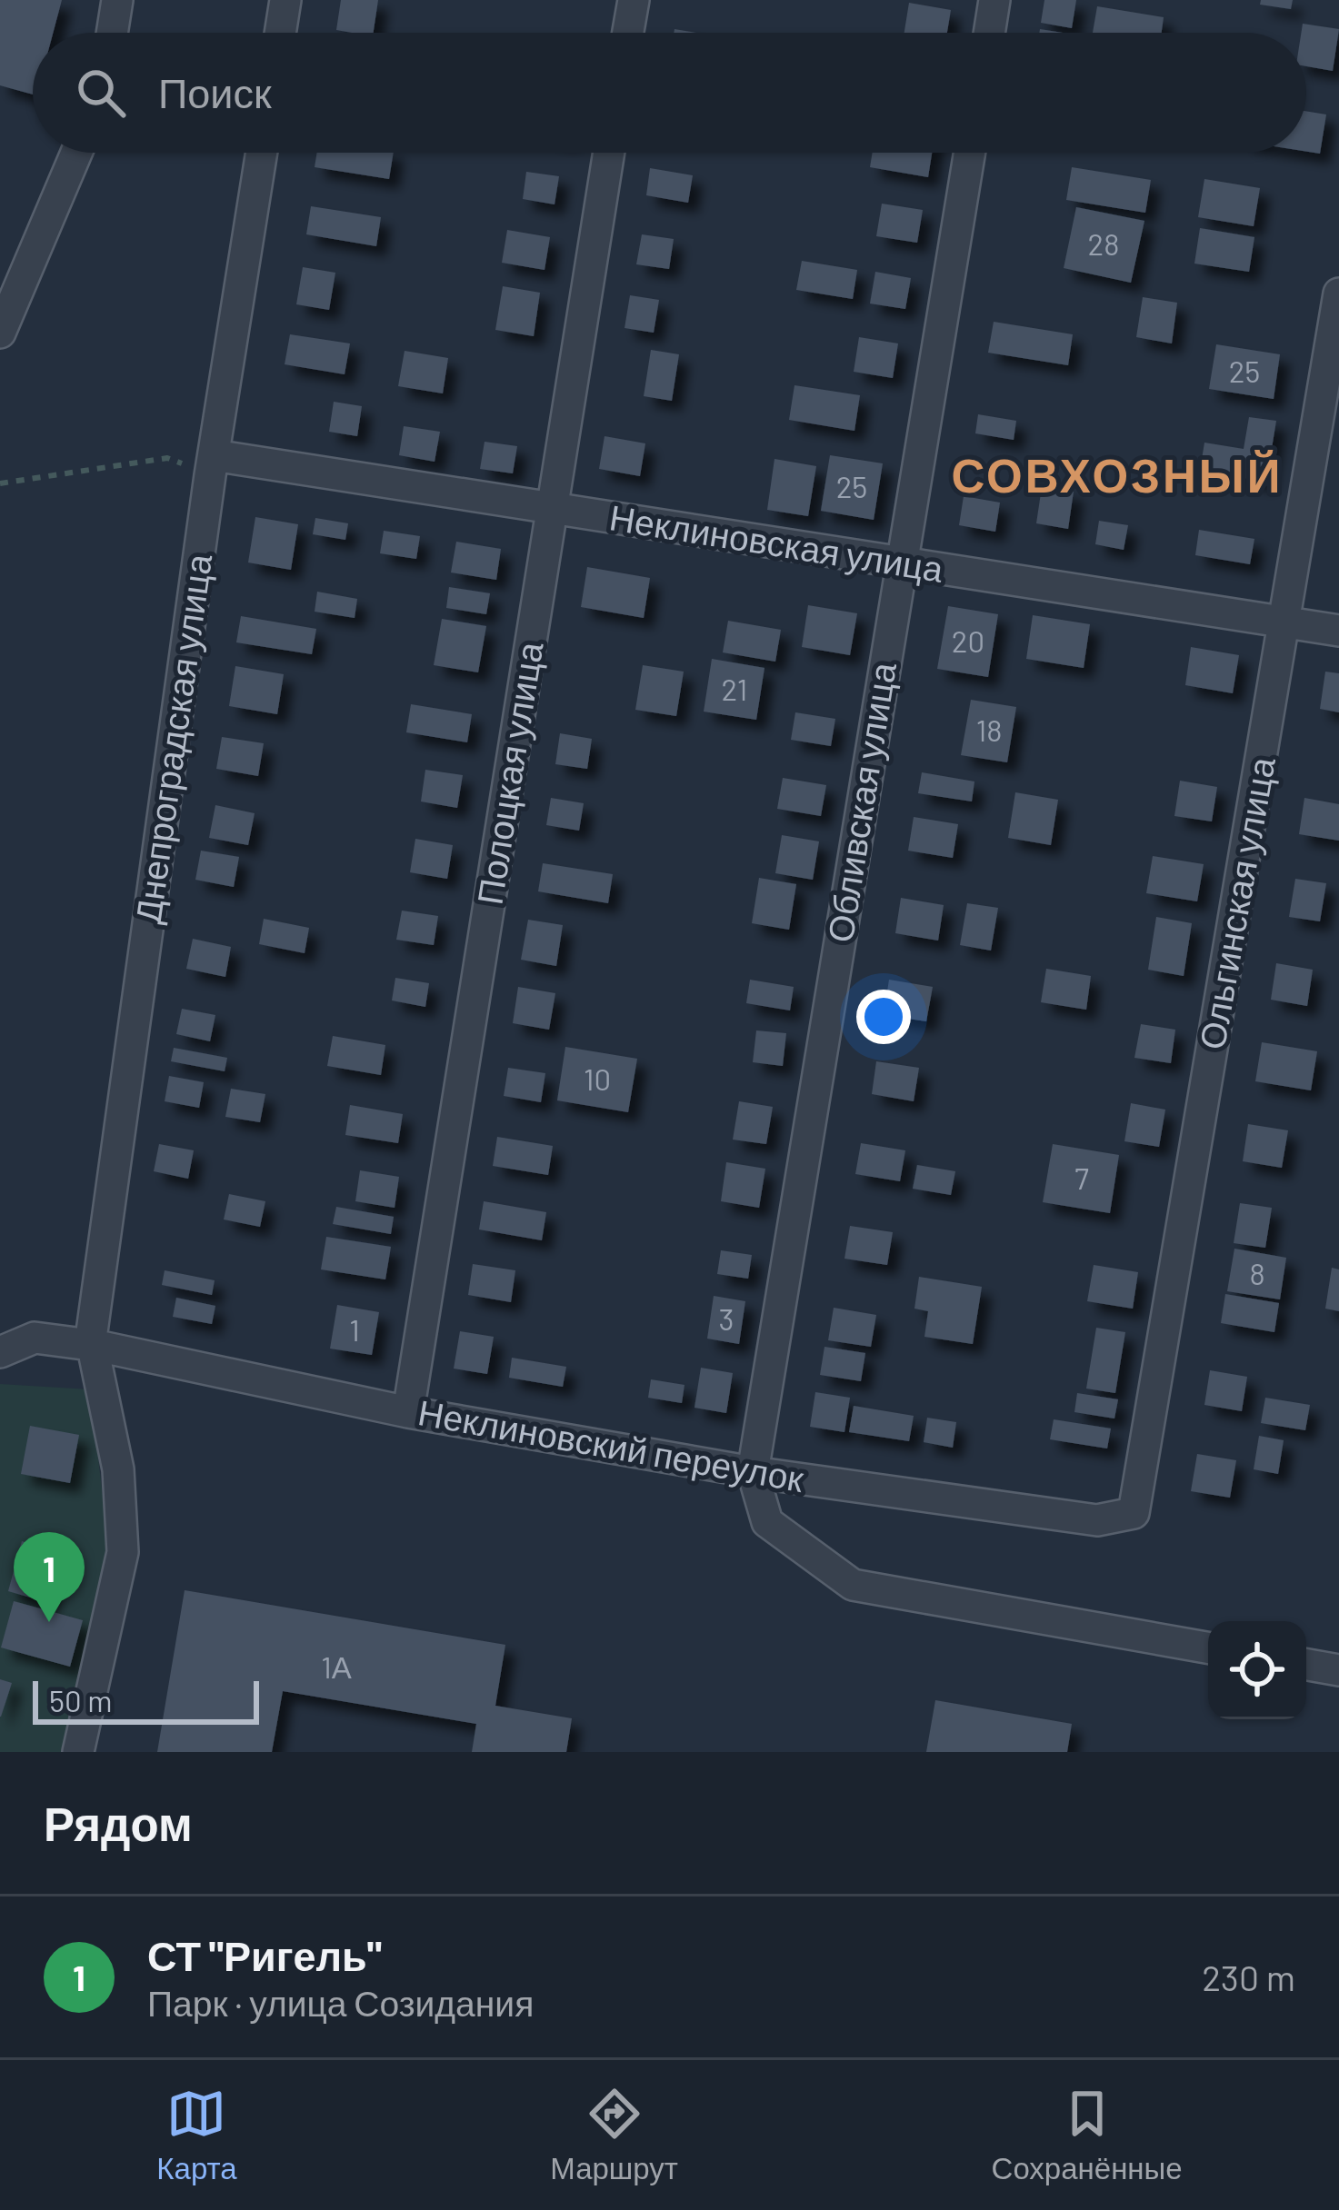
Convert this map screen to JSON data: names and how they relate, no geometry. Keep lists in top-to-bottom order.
{
  "streets": {
    "street": [
      "Неклиновская улица",
      "Днепроградская улица",
      "Полоцкая улица",
      "Обливская улица",
      "Ольгинская улица",
      "Неклиновский переулок"
    ]
  },
  "crossings": [
    ["Неклиновская улица", "Днепроградская улица"],
    ["Неклиновская улица", "Полоцкая улица"],
    ["Неклиновская улица", "Обливская улица"],
    ["Неклиновская улица", "Ольгинская улица"],
    ["Днепроградская улица", "Неклиновский переулок"],
    ["Полоцкая улица", "Неклиновский переулок"],
    ["Обливская улица", "Неклиновский переулок"],
    ["Ольгинская улица", "Неклиновский переулок"]
  ],
  "districts": ["СОВХОЗНЫЙ"],
  "house_numbers": [
    "28",
    "25",
    "25",
    "20",
    "21",
    "18",
    "10",
    "7",
    "8",
    "3",
    "1",
    "1А"
  ],
  "scale_bar": "50 m",
  "page": {
    "search": "Поиск",
    "pins": "1",
    "scale": "50 m",
    "heading": "Рядом",
    "list": [
      {
        "mark": "1",
        "name": "СТ \"Ригель\"",
        "note": "Парк · улица Созидания",
        "value": "230 m"
      }
    ],
    "nav": ["Карта", "Маршрут", "Сохранённые"]
  }
}
